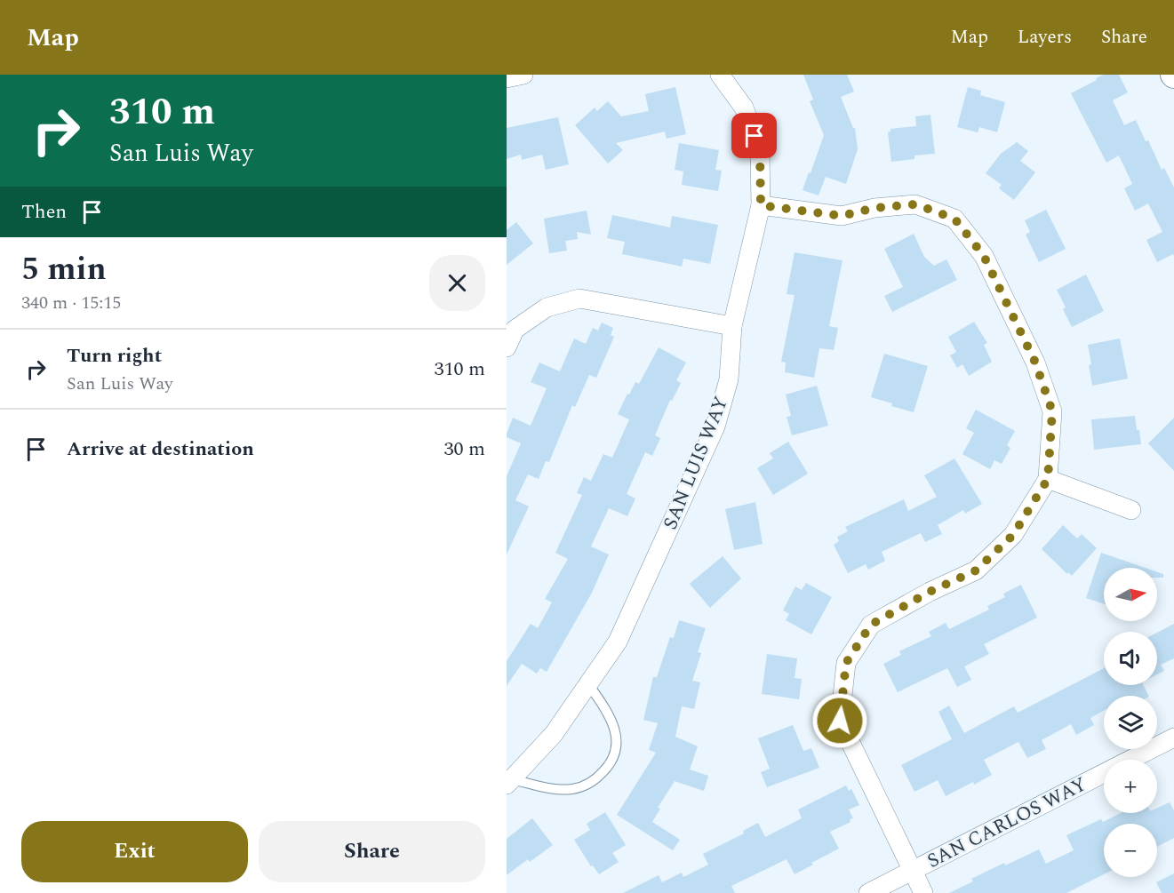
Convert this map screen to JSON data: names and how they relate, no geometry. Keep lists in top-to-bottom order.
{
  "streets": {
    "street": ["SAN LUIS WAY", "SAN CARLOS WAY"]
  },
  "north": "right",
  "page": {
    "header": "Map",
    "nav": ["Map", "Layers", "Share"],
    "turn": ["310 m", "San Luis Way"],
    "then": "Then",
    "heading": ["5 min", "340 m · 15:15"],
    "list": [
      {
        "name": "Turn right",
        "note": "San Luis Way",
        "value": "310 m"
      },
      {
        "name": "Arrive at destination",
        "value": "30 m"
      }
    ],
    "map_buttons": ["+", "−"],
    "buttons": ["Exit", "Share"]
  }
}
